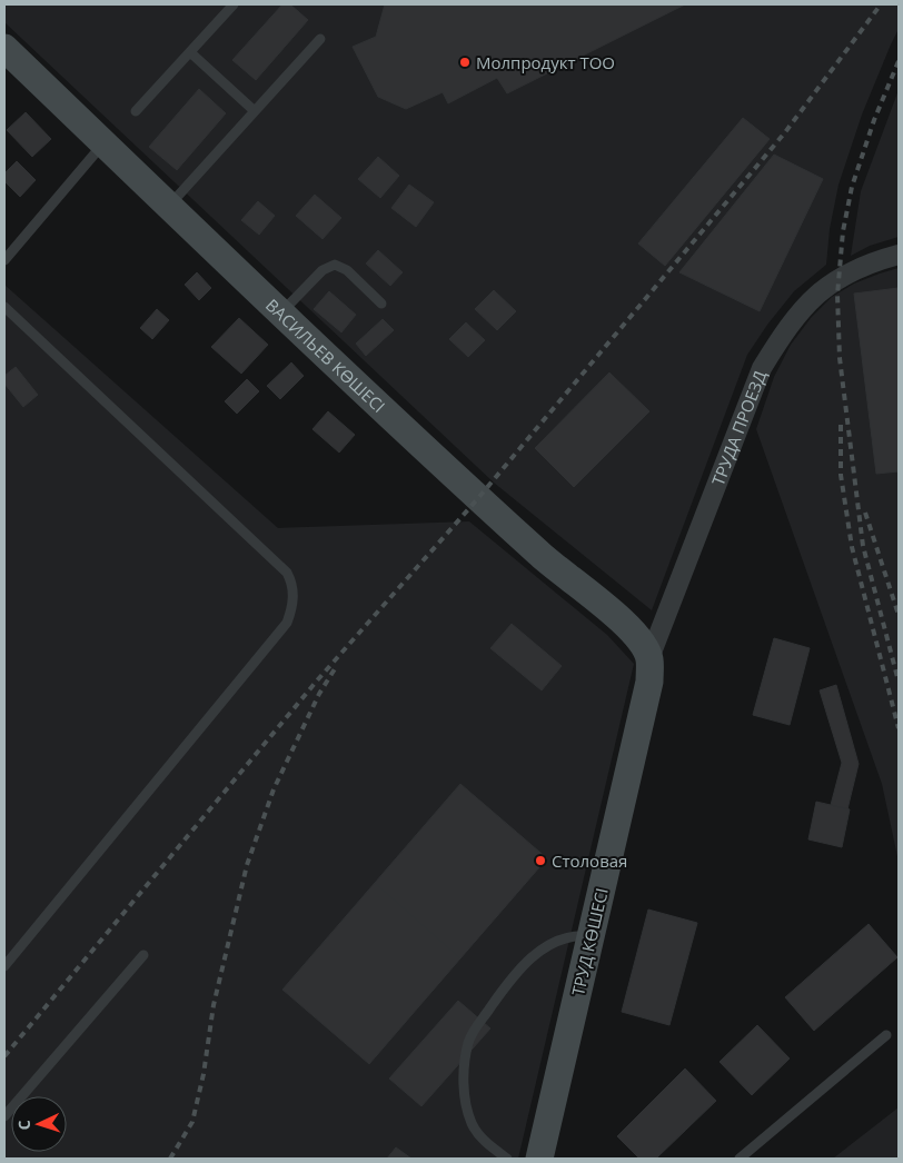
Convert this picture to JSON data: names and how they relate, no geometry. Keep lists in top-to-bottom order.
{
  "streets": {
    "street": ["ВАСИЛЬЕВ КӨШЕСІ", "ТРУДА ПРОЕЗД", "ТРУД КӨШЕСІ"]
  },
  "crossings": [
    ["ВАСИЛЬЕВ КӨШЕСІ", "ТРУДА ПРОЕЗД"],
    ["ВАСИЛЬЕВ КӨШЕСІ", "ТРУД КӨШЕСІ"],
    ["ТРУДА ПРОЕЗД", "ТРУД КӨШЕСІ"]
  ],
  "places": ["Молпродукт ТОО", "Столовая"],
  "north": "left"
}
